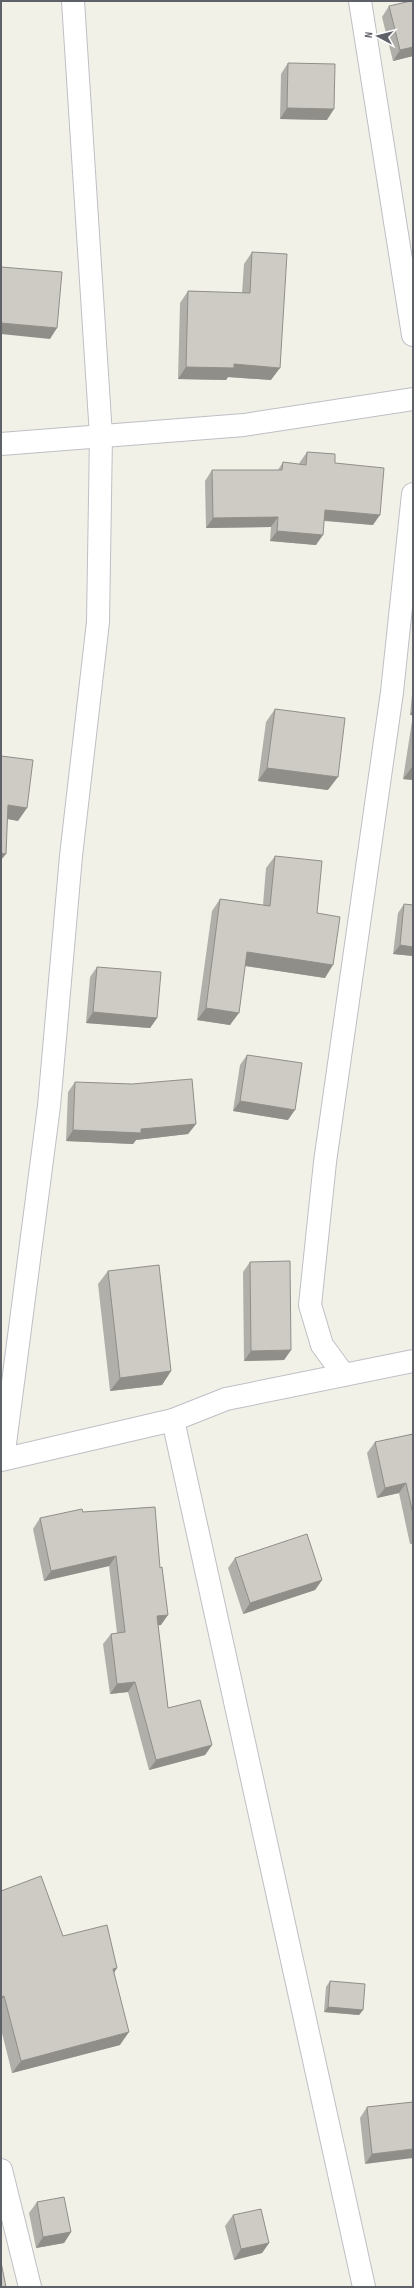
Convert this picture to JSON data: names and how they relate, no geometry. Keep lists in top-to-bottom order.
{
  "north": "left"
}
